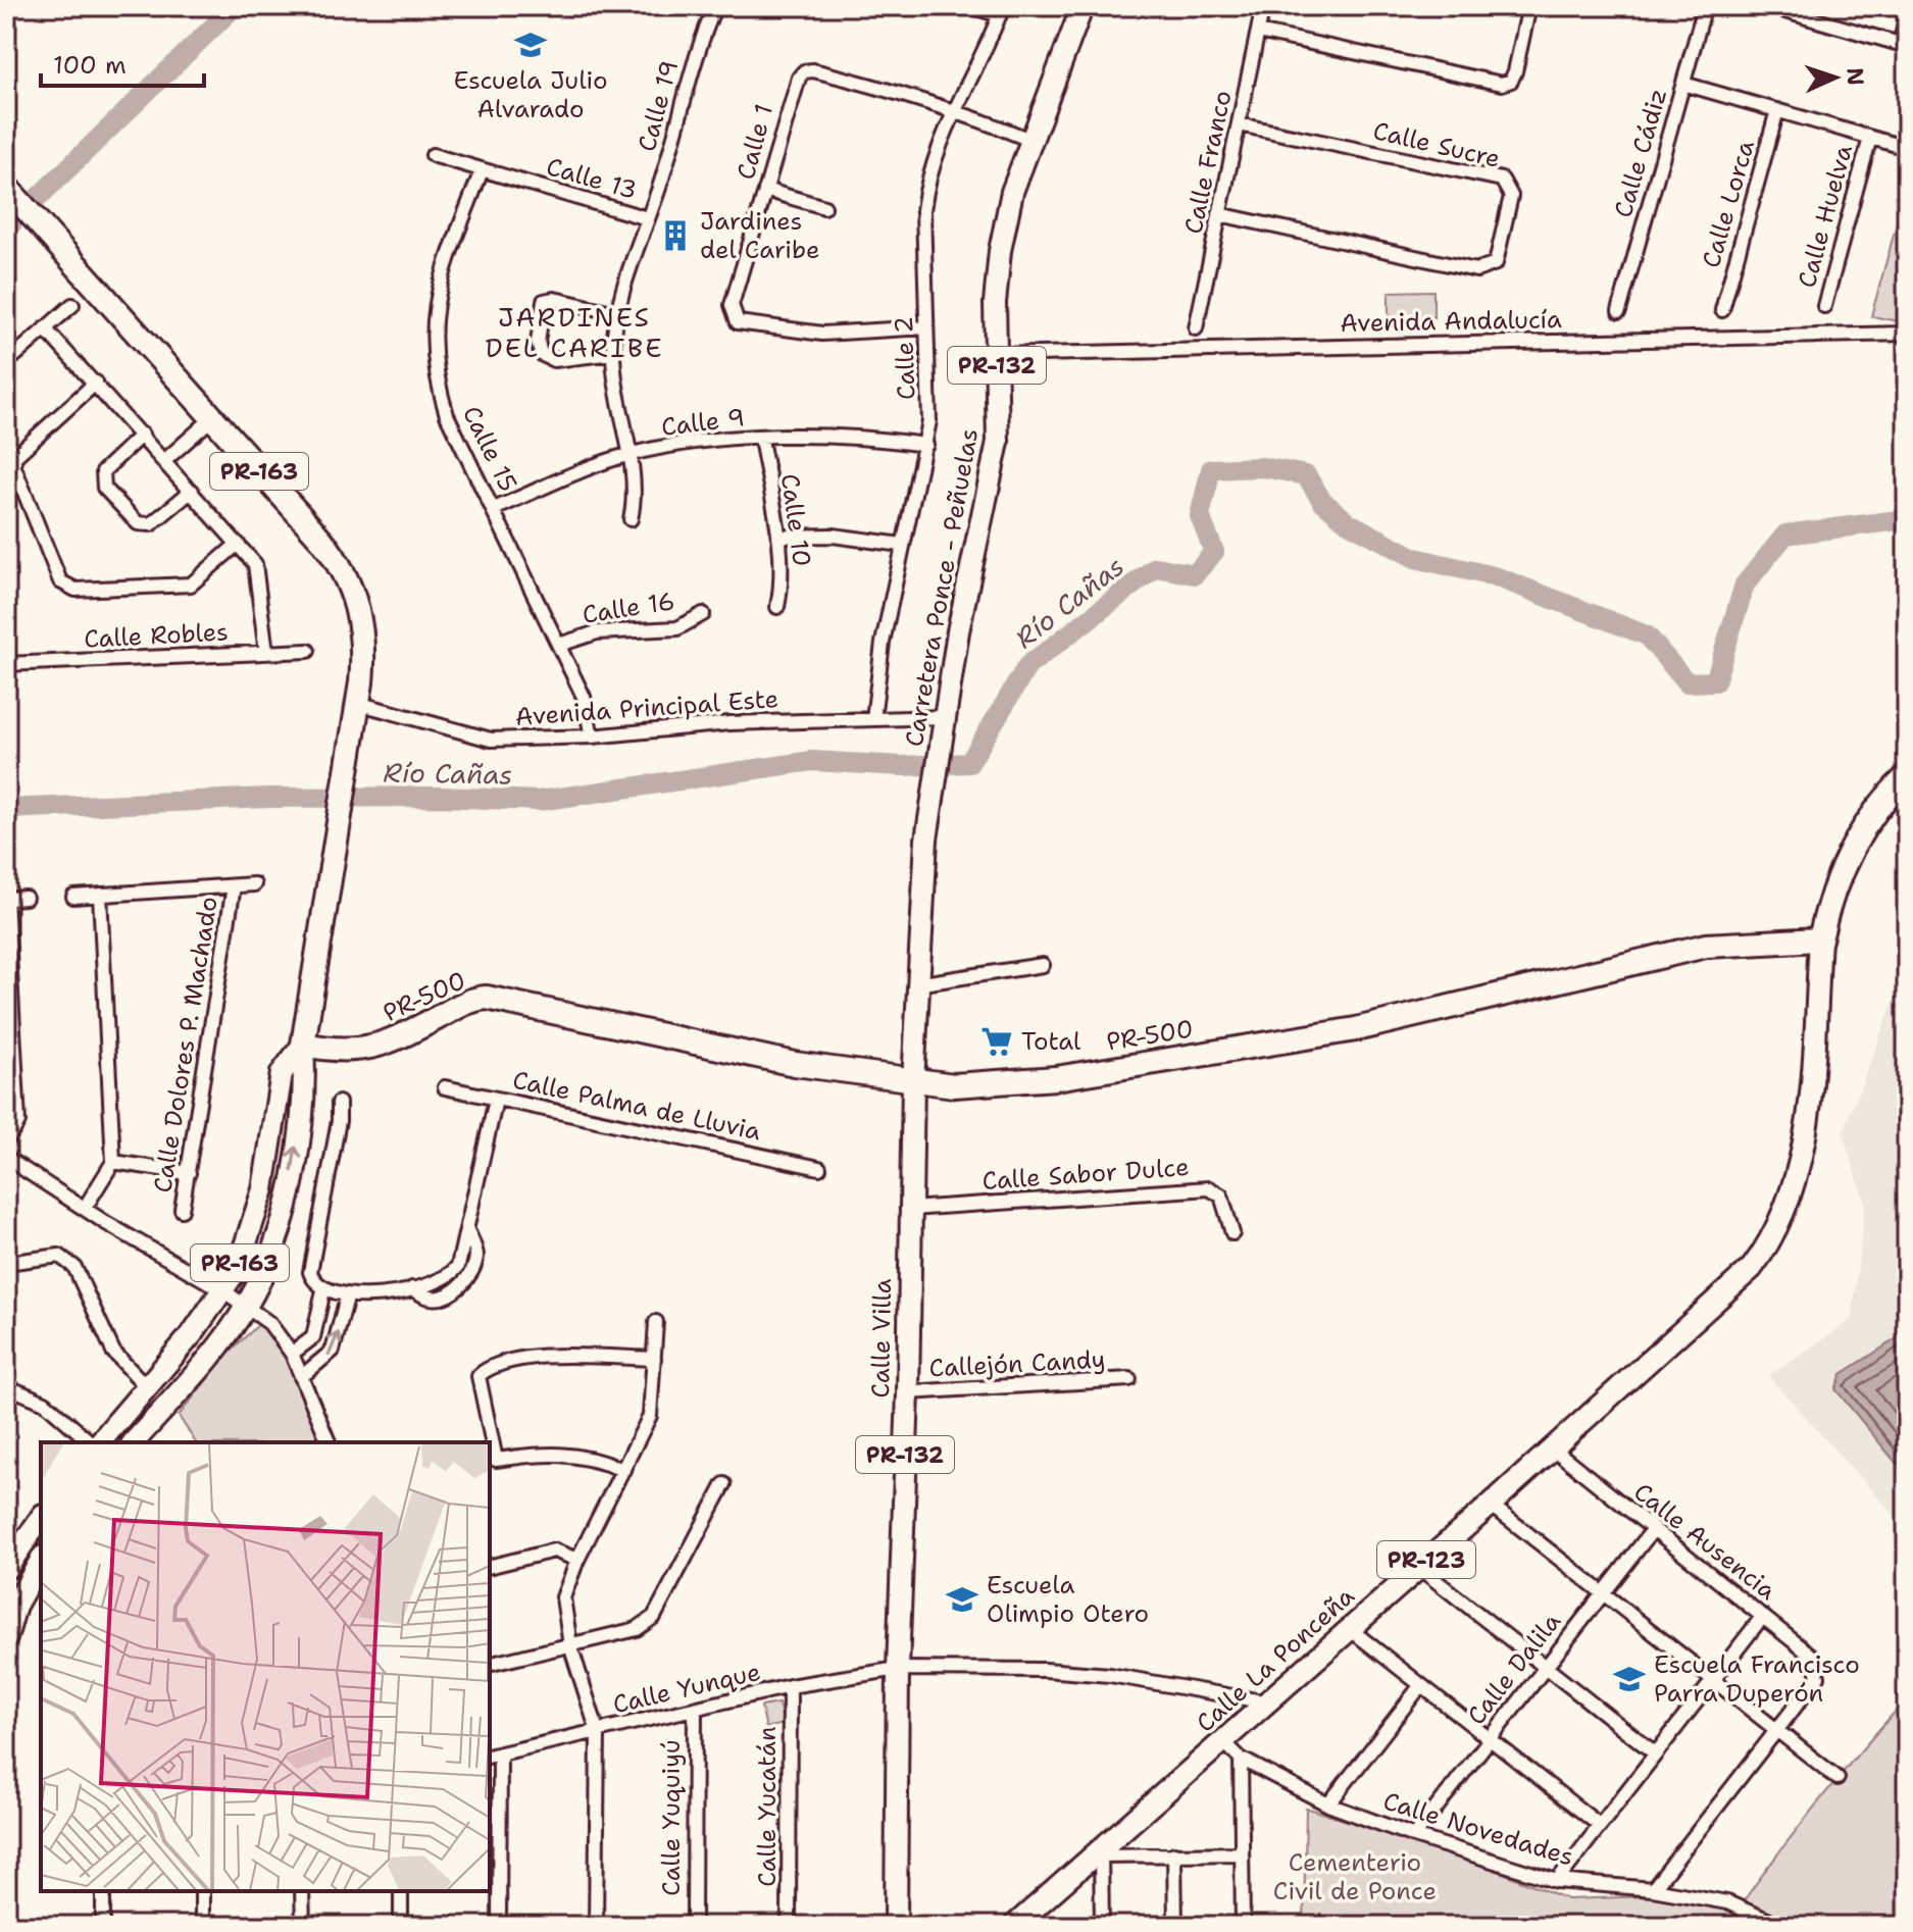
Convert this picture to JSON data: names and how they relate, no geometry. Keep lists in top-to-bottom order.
{
  "streets": {
    "highway": ["PR-163", "PR-500", "PR-123"],
    "main road": [
      "PR-132",
      "Carretera Ponce - Peñuelas",
      "Calle Villa",
      "Calle La Ponceña"
    ],
    "street": [
      "Calle 19",
      "Calle 1",
      "Calle Sucre",
      "Calle Cádiz",
      "Calle Franco",
      "Calle 13",
      "Calle Lorca",
      "Calle Huelva",
      "Avenida Andalucía",
      "Calle 2",
      "Calle 9",
      "Calle 15",
      "Calle 10",
      "Calle 16",
      "Calle Robles",
      "Avenida Principal Este",
      "Calle Dolores P. Machado",
      "Calle Palma de Lluvia",
      "Calle Sabor Dulce",
      "Callejón Candy",
      "Calle Ausencia",
      "Calle Dalila",
      "Calle Yunque",
      "Calle Yucatán",
      "Calle Yuquiyú",
      "Calle Novedades"
    ]
  },
  "crossings": [
    ["Calle 19", "Calle 13"],
    ["Calle 1", "Calle 2"],
    ["Calle 1", "Carretera Ponce - Peñuelas"],
    ["Calle Sucre", "Calle Franco"],
    ["Calle 13", "Calle 9"],
    ["Calle 13", "Calle 15"],
    ["Avenida Andalucía", "Carretera Ponce - Peñuelas"],
    ["Calle 2", "Calle 9"],
    ["Calle 2", "Avenida Principal Este"],
    ["Calle 9", "Calle 15"],
    ["Calle 9", "Calle 10"],
    ["Calle 15", "Calle 16"],
    ["Calle 15", "Avenida Principal Este"],
    ["PR-163", "Avenida Principal Este"],
    ["PR-163", "PR-500"],
    ["Carretera Ponce - Peñuelas", "Avenida Principal Este"],
    ["Carretera Ponce - Peñuelas", "Calle Villa"],
    ["PR-500", "Calle Villa"],
    ["PR-500", "PR-123"],
    ["PR-500", "Calle La Ponceña"],
    ["Calle Sabor Dulce", "Calle Villa"],
    ["Calle Villa", "Callejón Candy"],
    ["Calle Villa", "Calle Yunque"],
    ["Calle Ausencia", "Calle La Ponceña"],
    ["Calle Ausencia", "Calle Dalila"],
    ["PR-123", "Calle La Ponceña"],
    ["Calle La Ponceña", "Calle Yunque"],
    ["Calle La Ponceña", "Calle Novedades"],
    ["Calle Dalila", "Calle Novedades"],
    ["Calle Yunque", "Calle Yucatán"],
    ["Calle Yunque", "Calle Yuquiyú"]
  ],
  "districts": ["JARDINES DEL CARIBE"],
  "water": ["Río Cañas"],
  "parks": ["Cementerio Civil de Ponce"],
  "places": {
    "school or university": ["Escuela Julio Alvarado", "Escuela Olimpio Otero", "Escuela Francisco Parra Duperón"],
    "building": ["Jardines del Caribe"],
    "supermarket": ["Total"]
  },
  "scale_bar": "100 m",
  "north": "right"
}
